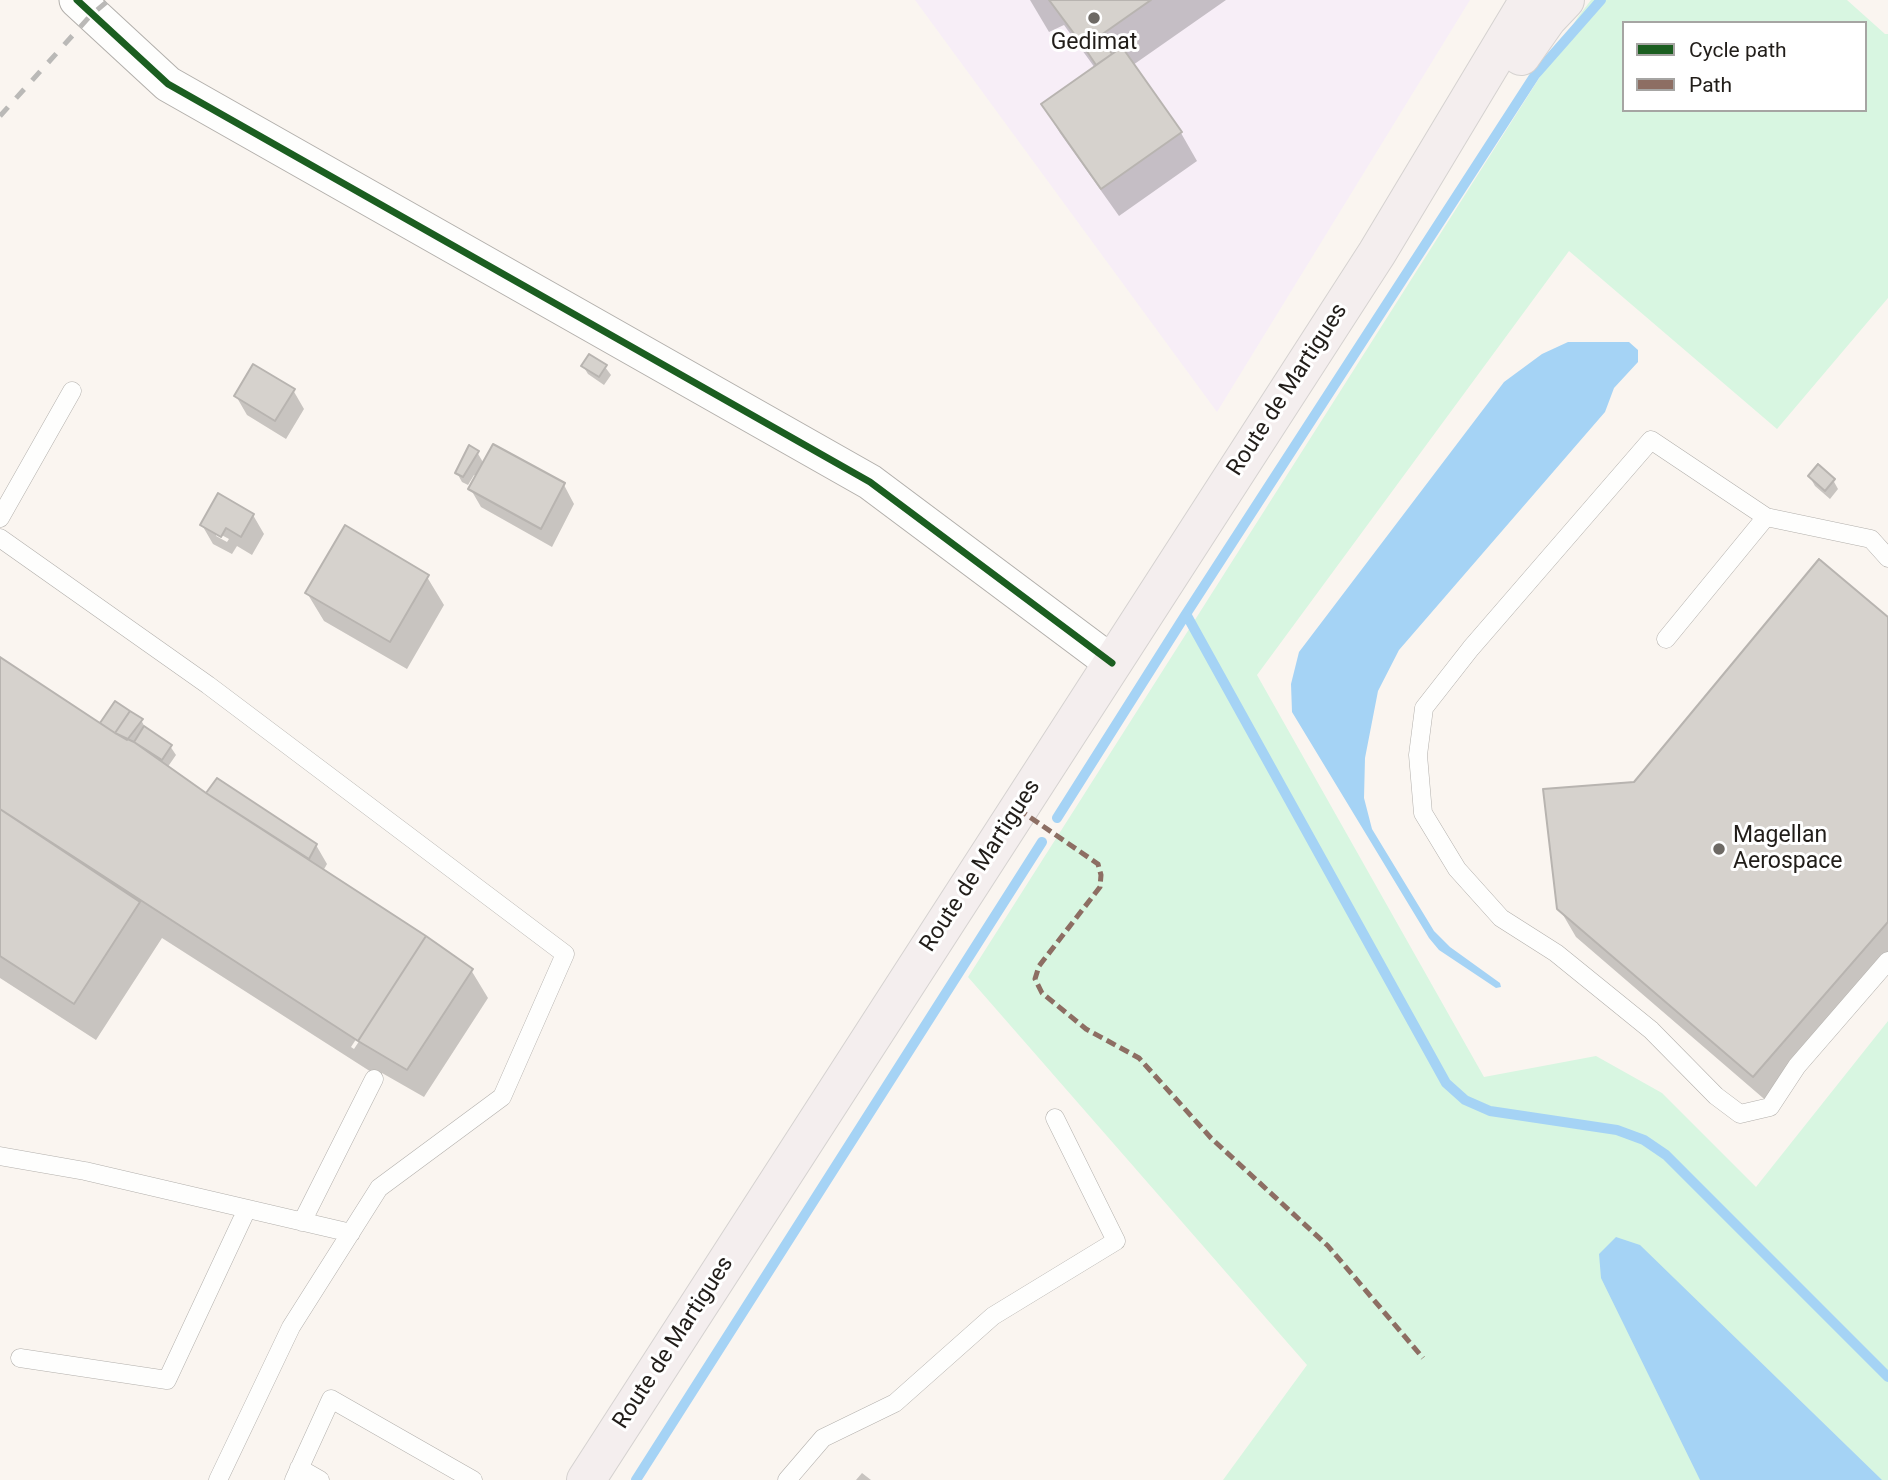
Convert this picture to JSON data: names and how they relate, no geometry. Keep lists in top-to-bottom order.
{
  "streets": {
    "main road": ["Route de Martigues"]
  },
  "places": ["Gedimat", "Magellan Aerospace"],
  "legend": ["Cycle path", "Path"]
}
